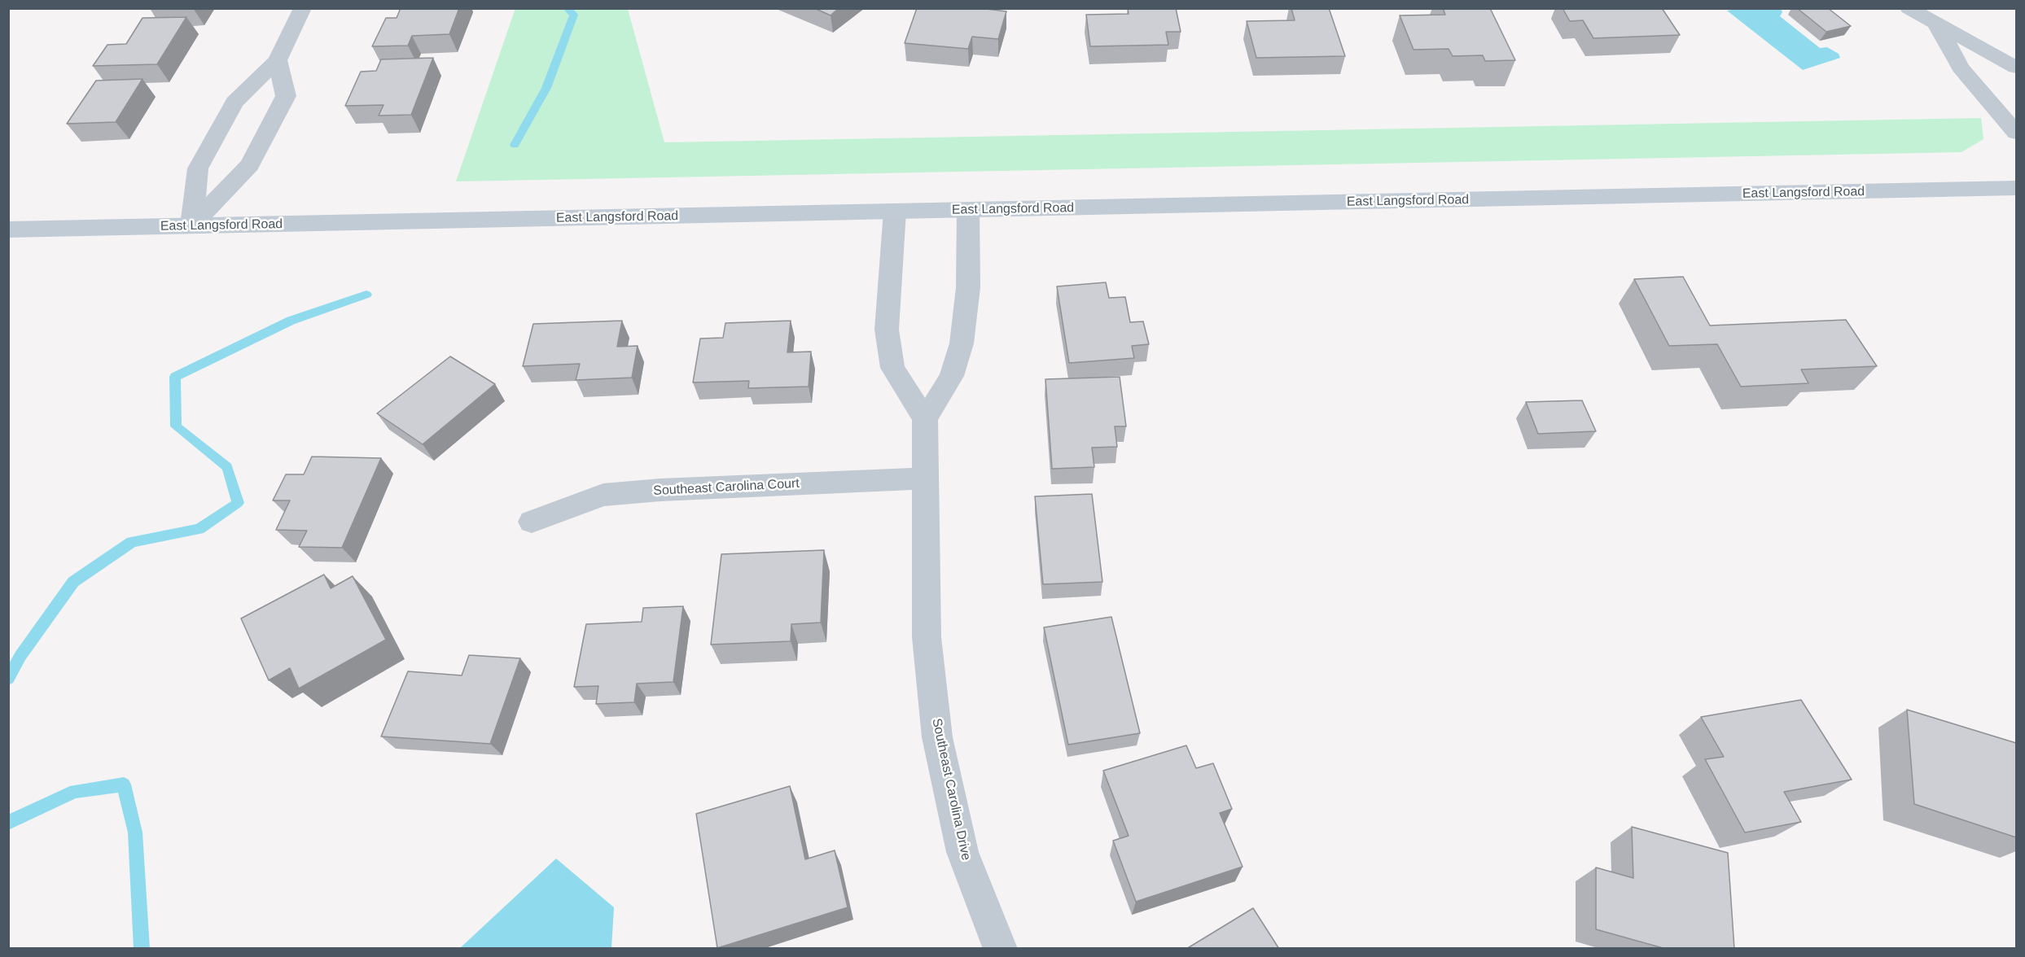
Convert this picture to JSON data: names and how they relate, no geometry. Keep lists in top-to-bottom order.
{
  "streets": {
    "street": ["East Langsford Road", "Southeast Carolina Court", "Southeast Carolina Drive"]
  },
  "crossings": [
    ["Southeast Carolina Court", "Southeast Carolina Drive"]
  ]
}
